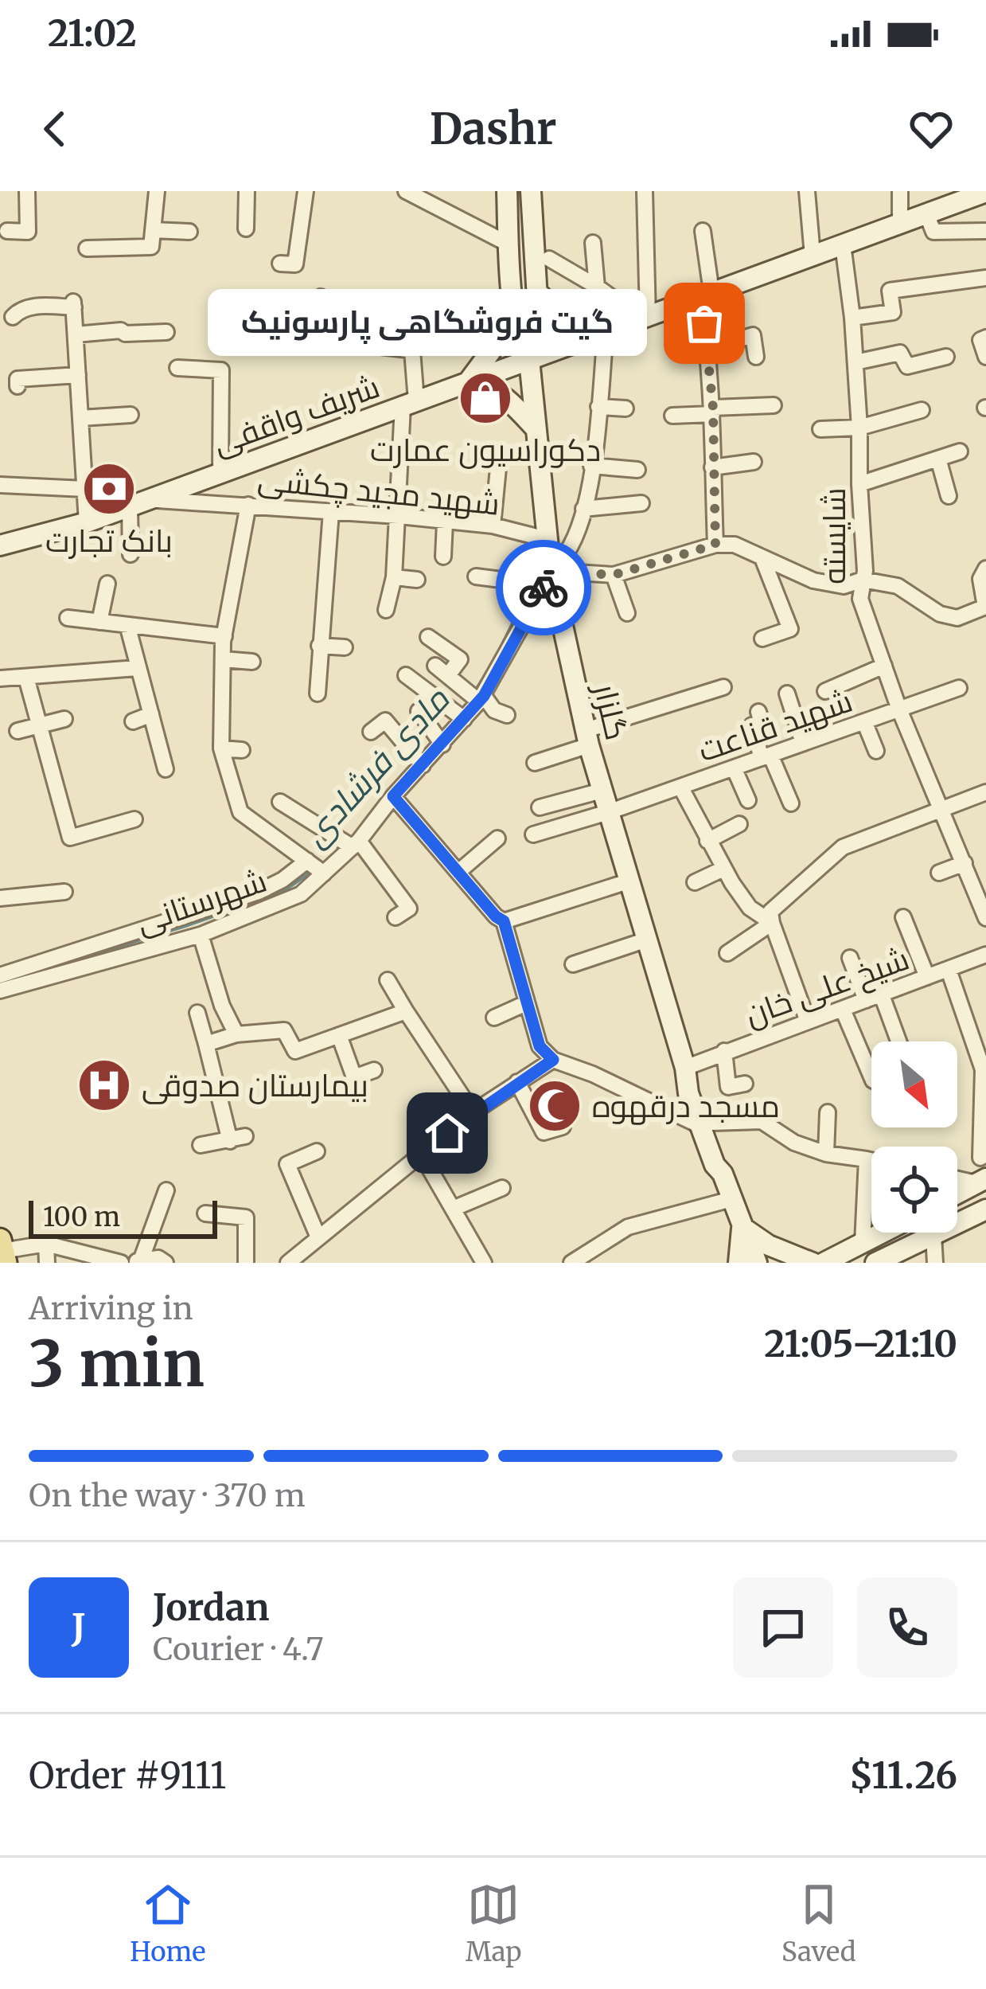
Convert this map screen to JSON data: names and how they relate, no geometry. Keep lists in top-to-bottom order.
{
  "streets": {
    "main road": ["شریف واقفی", "گلزار"],
    "street": [
      "شهید مجید چکشی",
      "شایسته",
      "شهید قناعت",
      "شهرستانی",
      "شیخ علی خان"
    ]
  },
  "crossings": [
    ["شریف واقفی", "شهید مجید چکشی"],
    ["شریف واقفی", "شایسته"],
    ["شریف واقفی", "گلزار"],
    ["شهید مجید چکشی", "گلزار"],
    ["شایسته", "شهید قناعت"],
    ["گلزار", "شهید قناعت"],
    ["گلزار", "شهرستانی"],
    ["گلزار", "شیخ علی خان"]
  ],
  "water": ["مادی فرشادی"],
  "places": {
    "other": ["گیت فروشگاهی پارسونیک"],
    "shop": ["دکوراسیون عمارت"],
    "bank": ["بانک تجارت"],
    "hospital": ["بیمارستان صدوقی"],
    "mosque": ["مسجد درقهوه"]
  },
  "scale_bar": "100 m",
  "north": "bottom right",
  "page": {
    "status": "21:02",
    "header": "Dashr",
    "bubble": "گیت فروشگاهی پارسونیک",
    "scale": "100 m",
    "heading": ["3 min", "Arriving in", "21:05–21:10"],
    "panel": [
      "Jordan",
      "Courier · 4.7",
      "Order #9111",
      "$11.26"
    ],
    "bar": "On the way · 370 m",
    "round": "J",
    "tabs": ["Home", "Map", "Saved"]
  }
}
